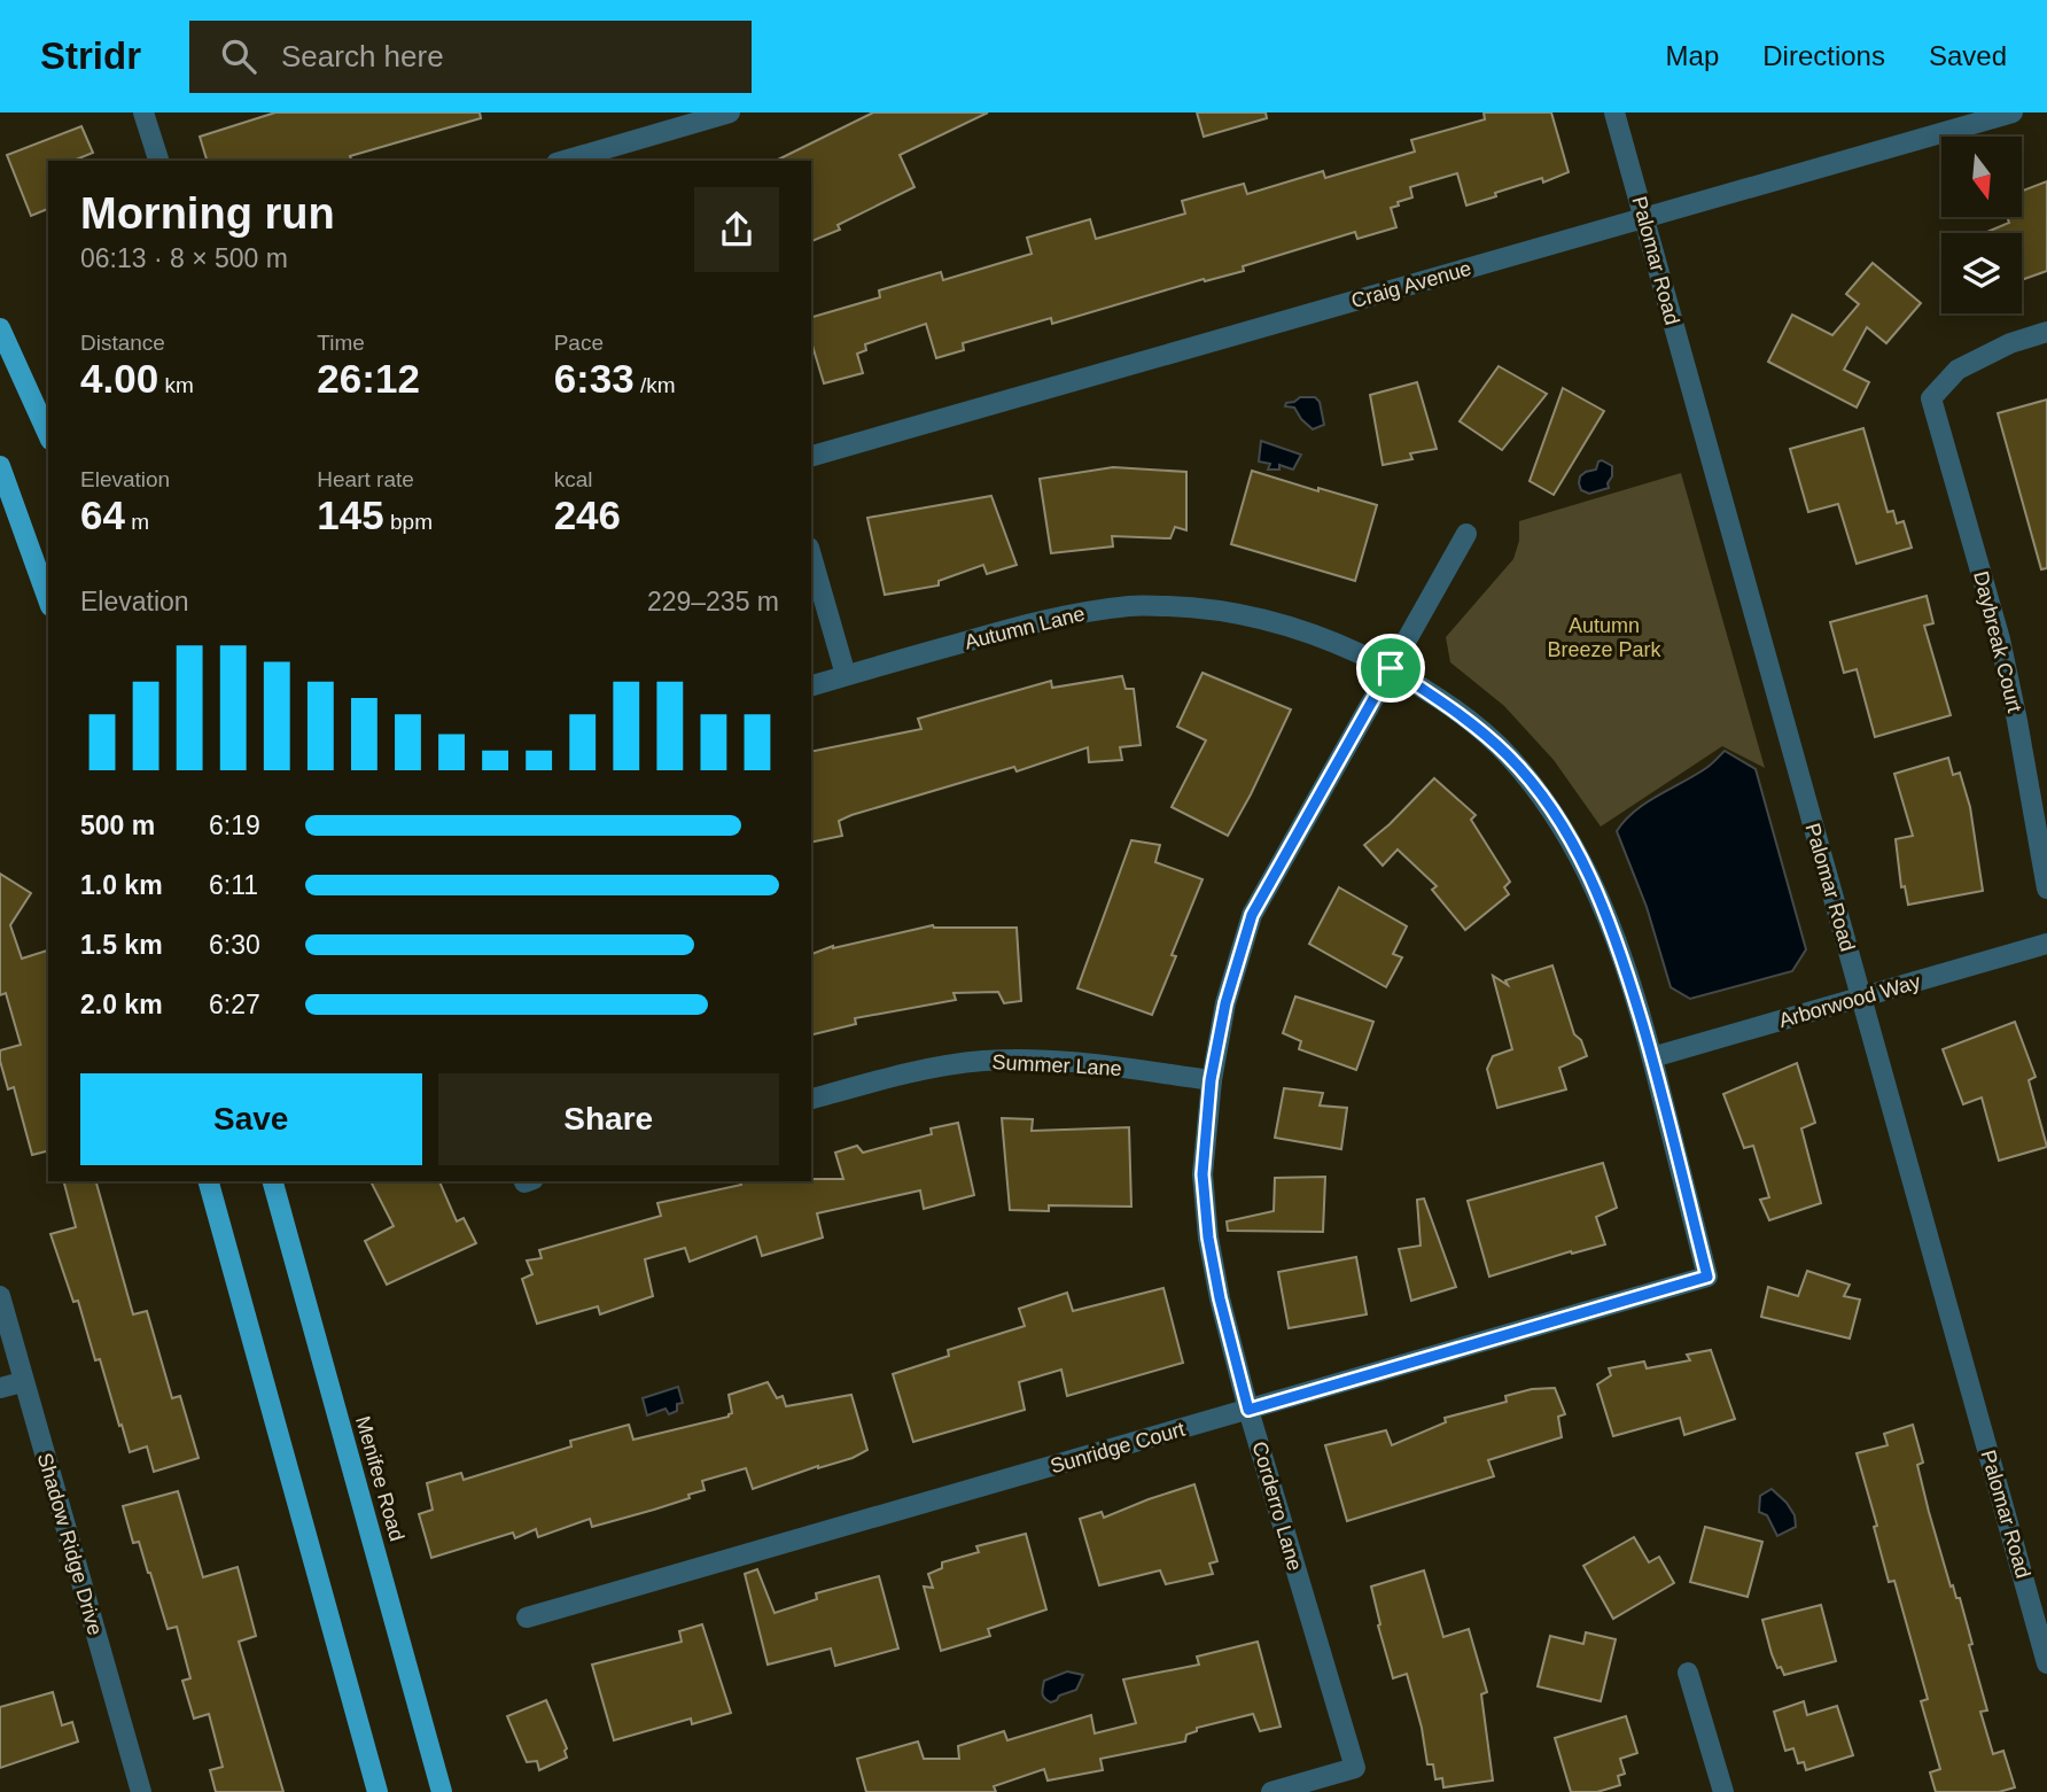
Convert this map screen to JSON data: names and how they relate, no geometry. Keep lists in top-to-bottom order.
{
  "streets": {
    "main road": ["Menifee Road"],
    "street": [
      "Palomar Road",
      "Craig Avenue",
      "Autumn Lane",
      "Daybreak Court",
      "Arborwood Way",
      "Summer Lane",
      "Sunridge Court",
      "Corderro Lane",
      "Shadow Ridge Drive"
    ]
  },
  "crossings": [
    ["Palomar Road", "Craig Avenue"],
    ["Palomar Road", "Arborwood Way"],
    ["Autumn Lane", "Arborwood Way"],
    ["Autumn Lane", "Sunridge Court"],
    ["Autumn Lane", "Corderro Lane"],
    ["Summer Lane", "Corderro Lane"],
    ["Sunridge Court", "Corderro Lane"]
  ],
  "parks": ["Autumn Breeze Park"],
  "north": "bottom",
  "page": {
    "header": "Stridr",
    "search": "Search here",
    "nav": ["Map", "Directions", "Saved"],
    "heading": ["Morning run", "06:13 · 8 × 500 m"],
    "stats": [
      ["Distance", "4.00 km"],
      ["Time", "26:12"],
      ["Pace", "6:33 /km"],
      ["Elevation", "64 m"],
      ["Heart rate", "145 bpm"],
      ["kcal", "246"]
    ],
    "chart": ["Elevation", "229–235 m"],
    "list": [
      {
        "name": "500 m",
        "note": "6:19"
      },
      {
        "name": "1.0 km",
        "note": "6:11"
      },
      {
        "name": "1.5 km",
        "note": "6:30"
      },
      {
        "name": "2.0 km",
        "note": "6:27"
      }
    ],
    "buttons": ["Save", "Share"]
  }
}
